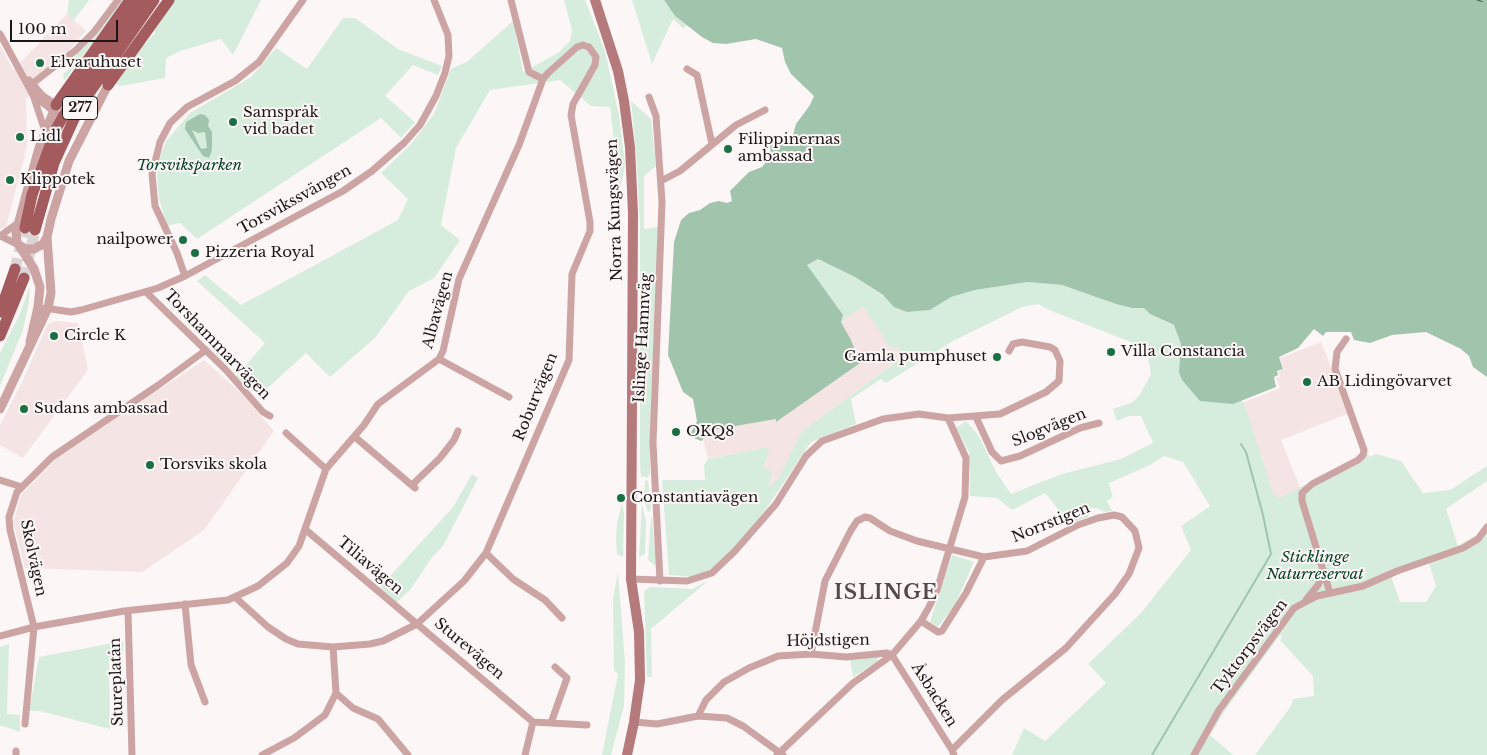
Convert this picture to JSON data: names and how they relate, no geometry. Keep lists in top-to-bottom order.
{
  "streets": {
    "main road": ["277", "Norra Kungsvägen"],
    "street": [
      "Torsvikssvängen",
      "Albavägen",
      "Islinge Hamnväg",
      "Torshammarvägen",
      "Roburvägen",
      "Slogvägen",
      "Norrstigen",
      "Skolvägen",
      "Tiliavägen",
      "Höjdstigen",
      "Tyktorpsvägen",
      "Sturevägen",
      "Stureplatån",
      "Åsbacken"
    ]
  },
  "crossings": [
    ["Torsvikssvängen", "Torshammarvägen"],
    ["Albavägen", "Roburvägen"],
    ["Albavägen", "Tiliavägen"],
    ["Albavägen", "Sturevägen"],
    ["Torshammarvägen", "Skolvägen"],
    ["Roburvägen", "Tiliavägen"],
    ["Roburvägen", "Sturevägen"],
    ["Norrstigen", "Höjdstigen"],
    ["Norrstigen", "Åsbacken"],
    ["Tiliavägen", "Sturevägen"],
    ["Höjdstigen", "Åsbacken"]
  ],
  "districts": ["ISLINGE"],
  "parks": ["Torsviksparken", "Sticklinge Naturreservat"],
  "places": [
    "Elvaruhuset",
    "Samspråk vid badet",
    "Lidl",
    "Filippinernas ambassad",
    "Klippotek",
    "nailpower",
    "Pizzeria Royal",
    "Circle K",
    "Villa Constancia",
    "Gamla pumphuset",
    "AB Lidingövarvet",
    "Sudans ambassad",
    "OKQ8",
    "Torsviks skola",
    "Constantiavägen"
  ],
  "scale_bar": "100 m"
}
